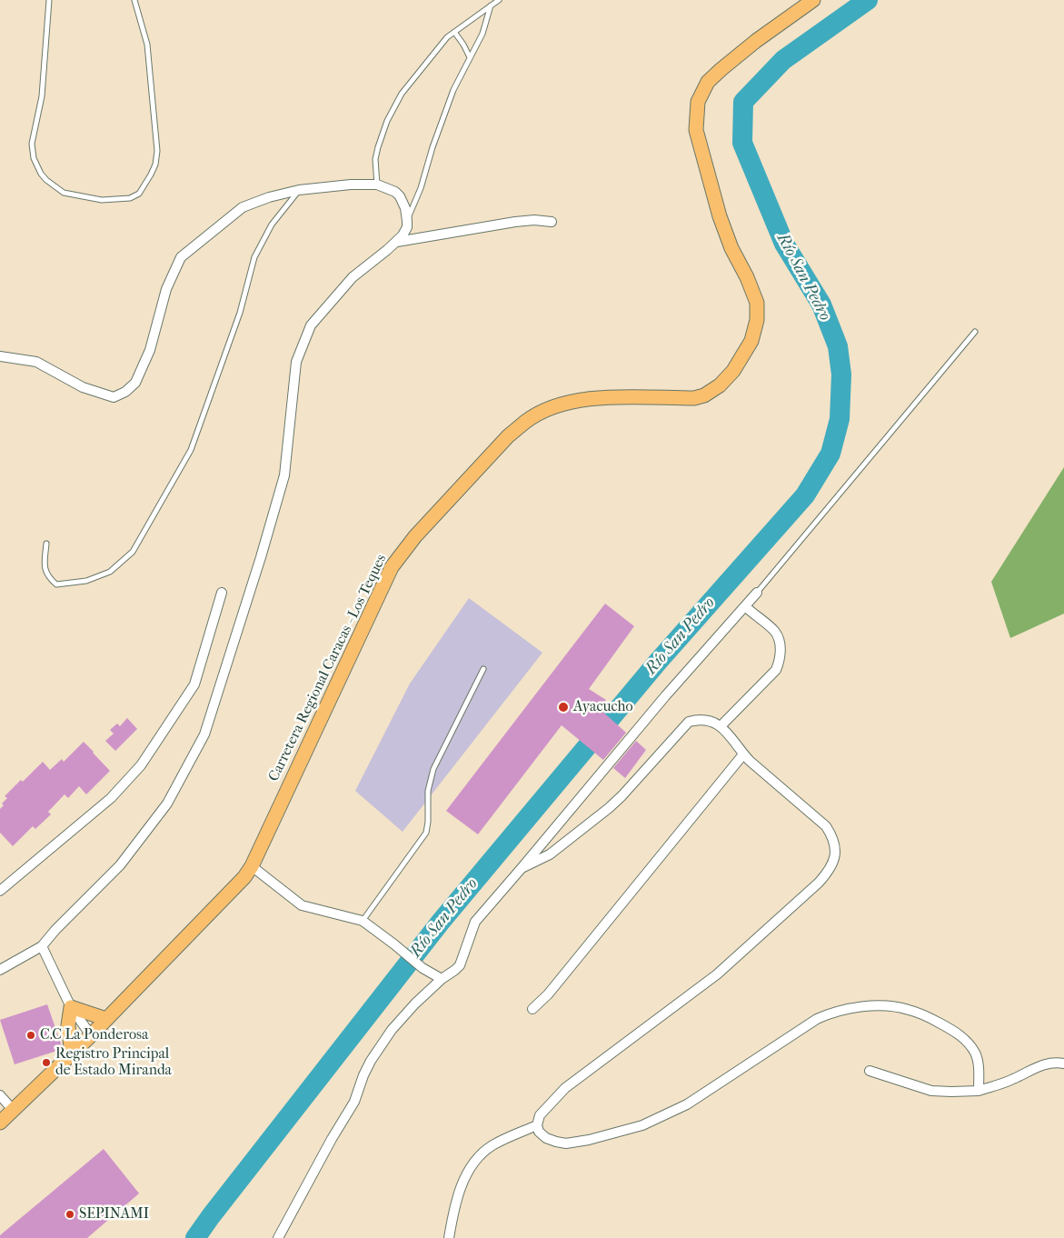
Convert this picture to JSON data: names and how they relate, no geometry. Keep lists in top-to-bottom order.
{
  "streets": {
    "main road": ["Carretera Regional Caracas - Los Teques"]
  },
  "water": ["Río San Pedro"],
  "places": [
    "Ayacucho",
    "C.C La Ponderosa",
    "Registro Principal de Estado Miranda",
    "SEPINAMI"
  ]
}
